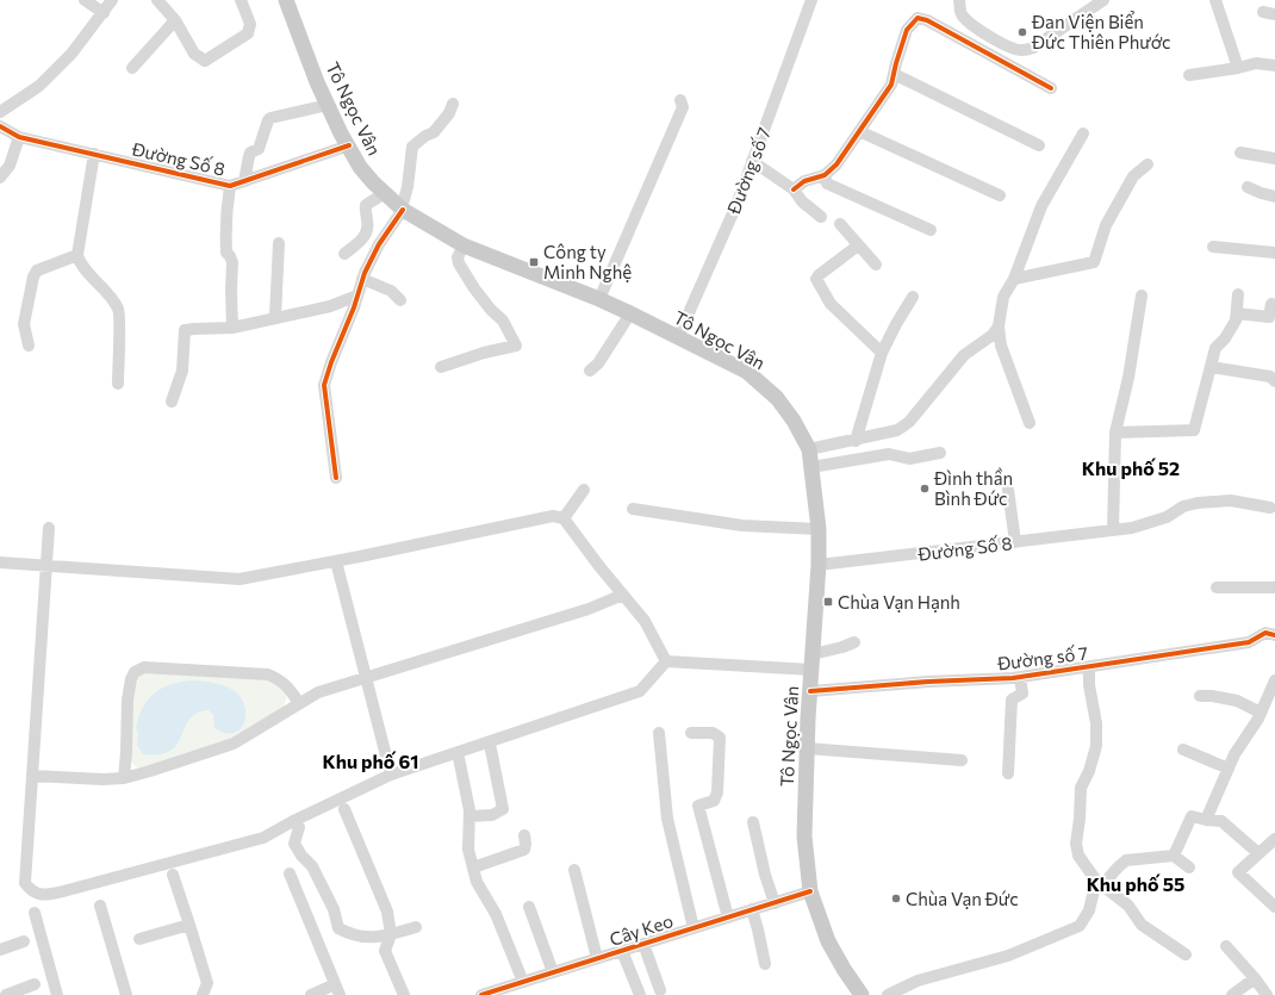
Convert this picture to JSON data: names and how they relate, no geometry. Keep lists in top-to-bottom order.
{
  "streets": {
    "main road": ["Tô Ngọc Vân"],
    "street": ["Đường Số 8", "Đường số 7", "Cây Keo"]
  },
  "crossings": [
    ["Tô Ngọc Vân", "Đường Số 8"],
    ["Tô Ngọc Vân", "Đường số 7"],
    ["Tô Ngọc Vân", "Cây Keo"]
  ],
  "districts": ["Khu phố 52", "Khu phố 61", "Khu phố 55"],
  "places": {
    "other": ["Đan Viện Biển Đức Thiên Phước", "Đình thần Bình Đức", "Chùa Vạn Đức"],
    "transit": ["Công ty Minh Nghệ", "Chùa Vạn Hạnh"]
  }
}
